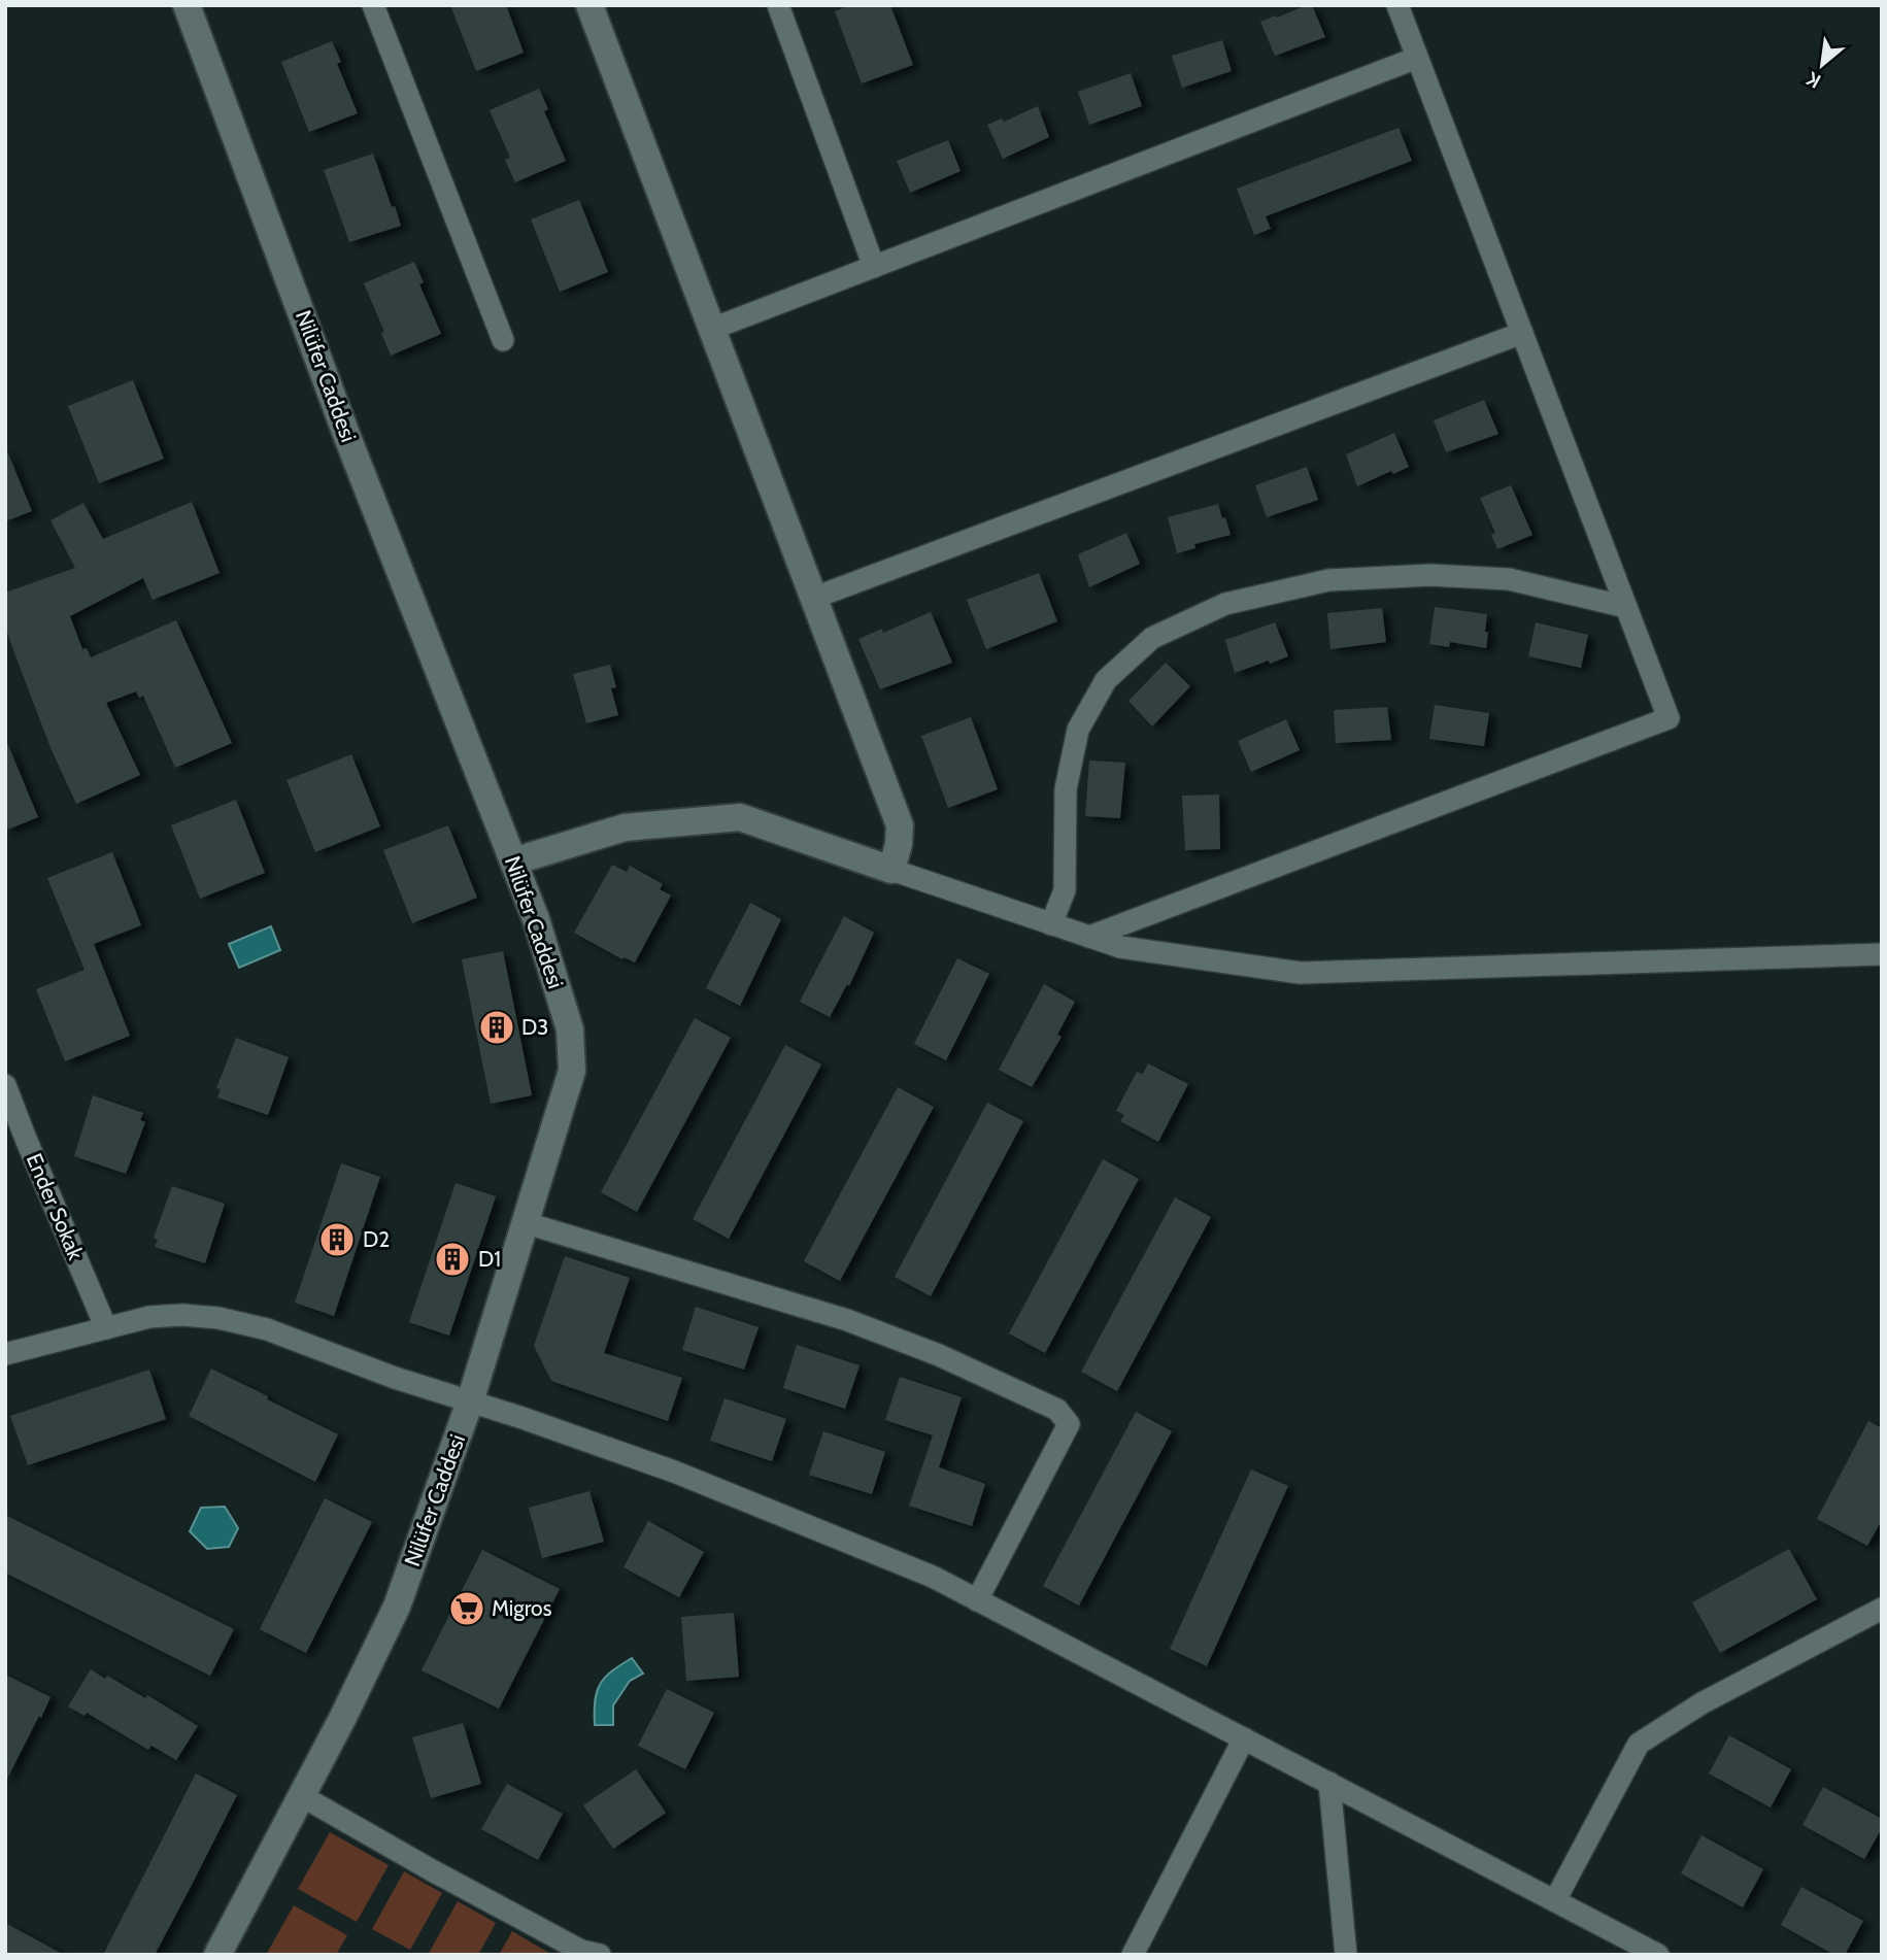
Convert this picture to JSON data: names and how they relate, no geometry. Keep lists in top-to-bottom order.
{
  "streets": {
    "street": ["Nilüfer Caddesi", "Ender Sokak"]
  },
  "places": {
    "building": ["D3", "D2", "D1"],
    "supermarket": ["Migros"]
  },
  "north": "bottom left"
}
